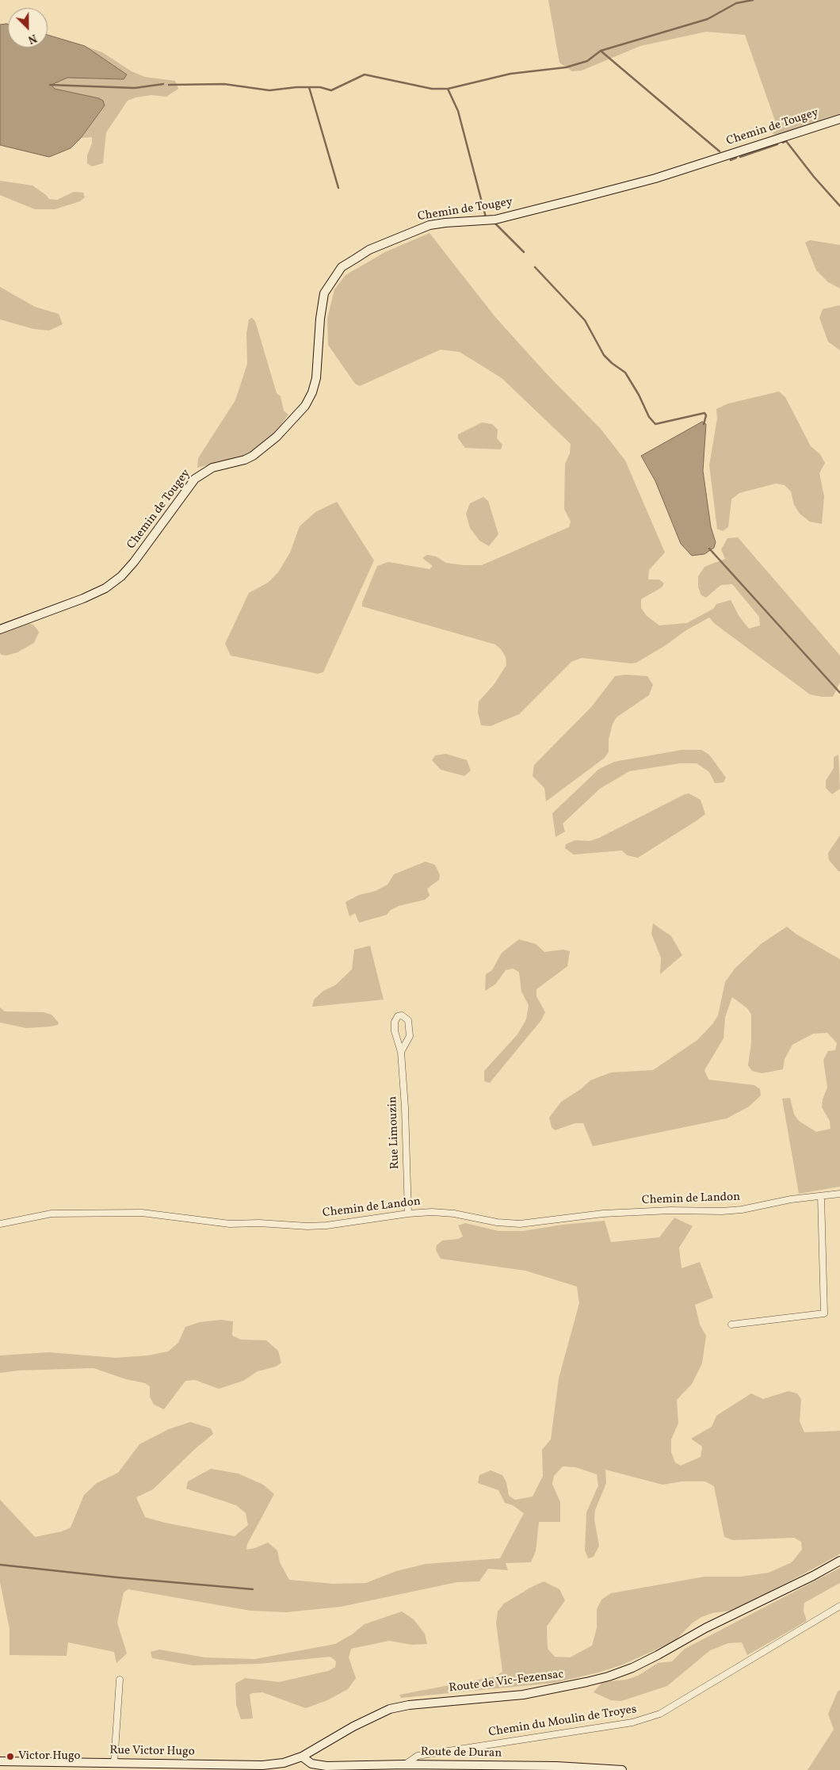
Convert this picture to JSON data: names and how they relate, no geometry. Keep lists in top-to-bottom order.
{
  "streets": {
    "street": [
      "Chemin de Tougey",
      "Rue Limouzin",
      "Chemin de Landon",
      "Route de Vic-Fezensac",
      "Chemin du Moulin de Troyes",
      "Rue Victor Hugo",
      "Route de Duran"
    ]
  },
  "crossings": [
    ["Rue Limouzin", "Chemin de Landon"],
    ["Route de Vic-Fezensac", "Rue Victor Hugo"],
    ["Route de Vic-Fezensac", "Route de Duran"],
    ["Chemin du Moulin de Troyes", "Route de Duran"],
    ["Rue Victor Hugo", "Route de Duran"]
  ],
  "places": ["Victor Hugo"],
  "north": "bottom right"
}
